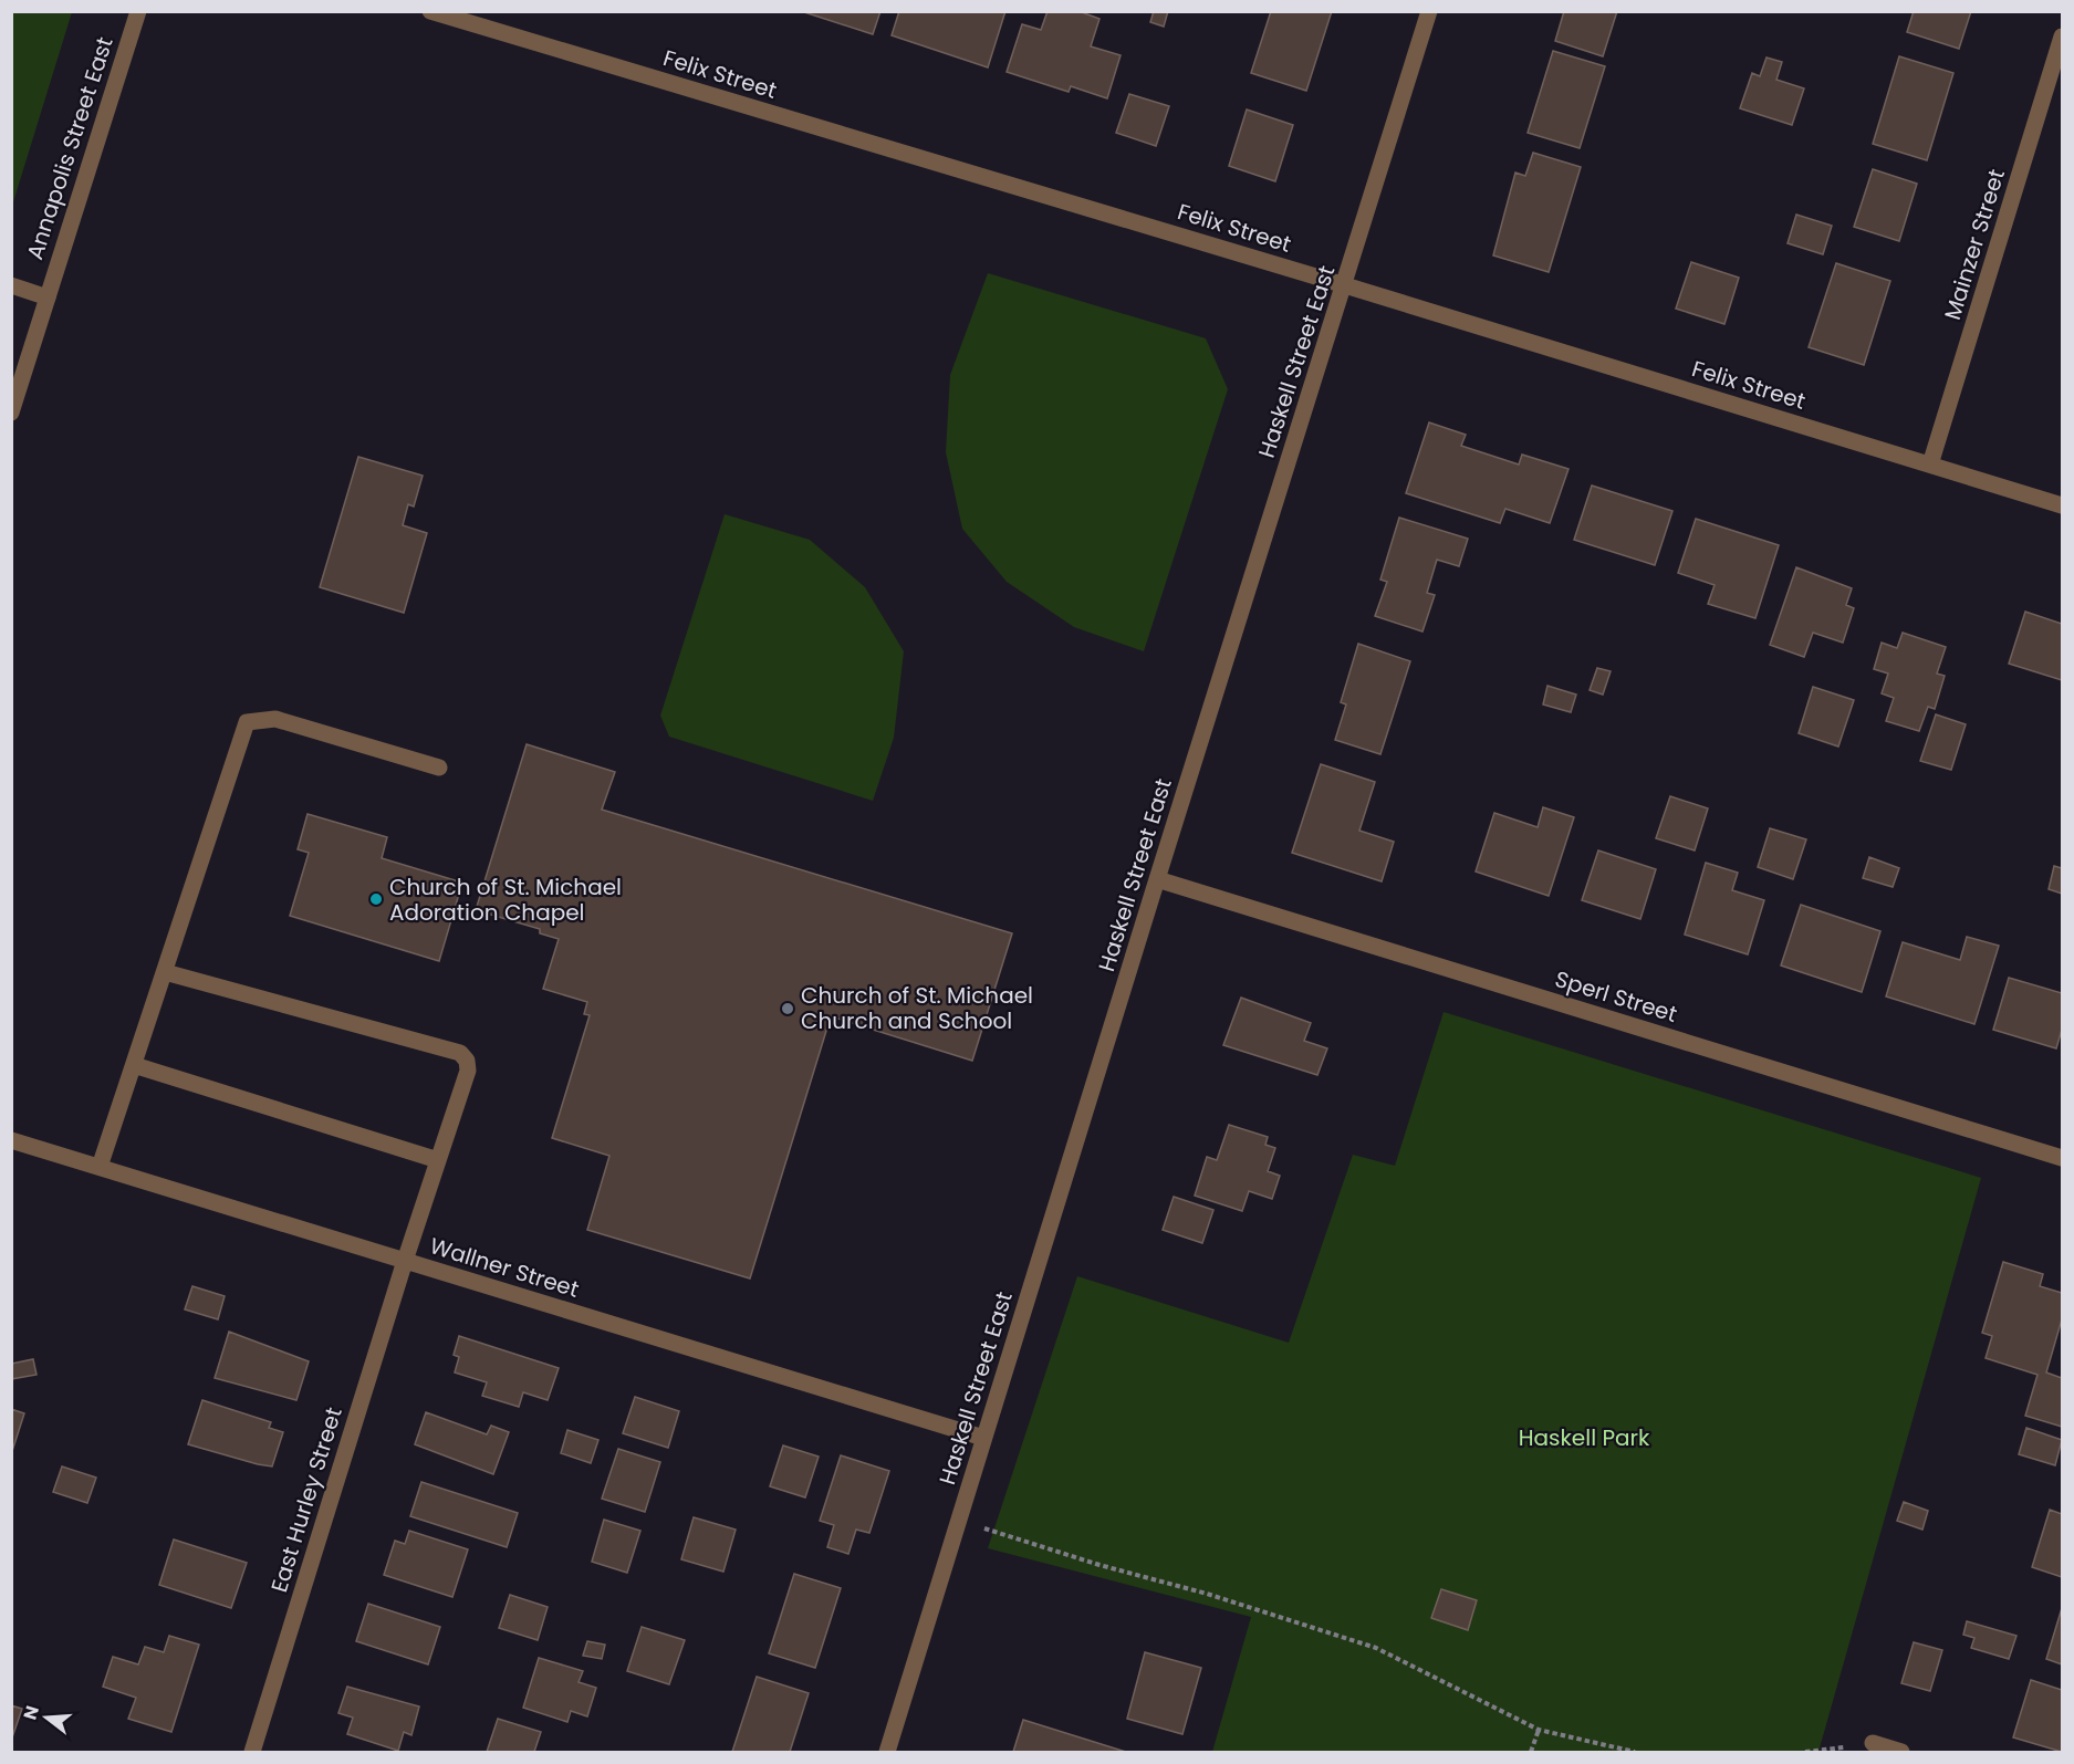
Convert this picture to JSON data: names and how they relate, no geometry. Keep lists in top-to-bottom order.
{
  "streets": {
    "street": [
      "Felix Street",
      "Annapolis Street East",
      "Mainzer Street",
      "Haskell Street East",
      "Sperl Street",
      "Wallner Street",
      "East Hurley Street"
    ]
  },
  "crossings": [
    ["Felix Street", "Mainzer Street"],
    ["Felix Street", "Haskell Street East"],
    ["Haskell Street East", "Sperl Street"],
    ["Haskell Street East", "Wallner Street"],
    ["Wallner Street", "East Hurley Street"]
  ],
  "parks": ["Haskell Park"],
  "places": ["Church of St. Michael Adoration Chapel", "Church of St. Michael Church and School"],
  "north": "left"
}
